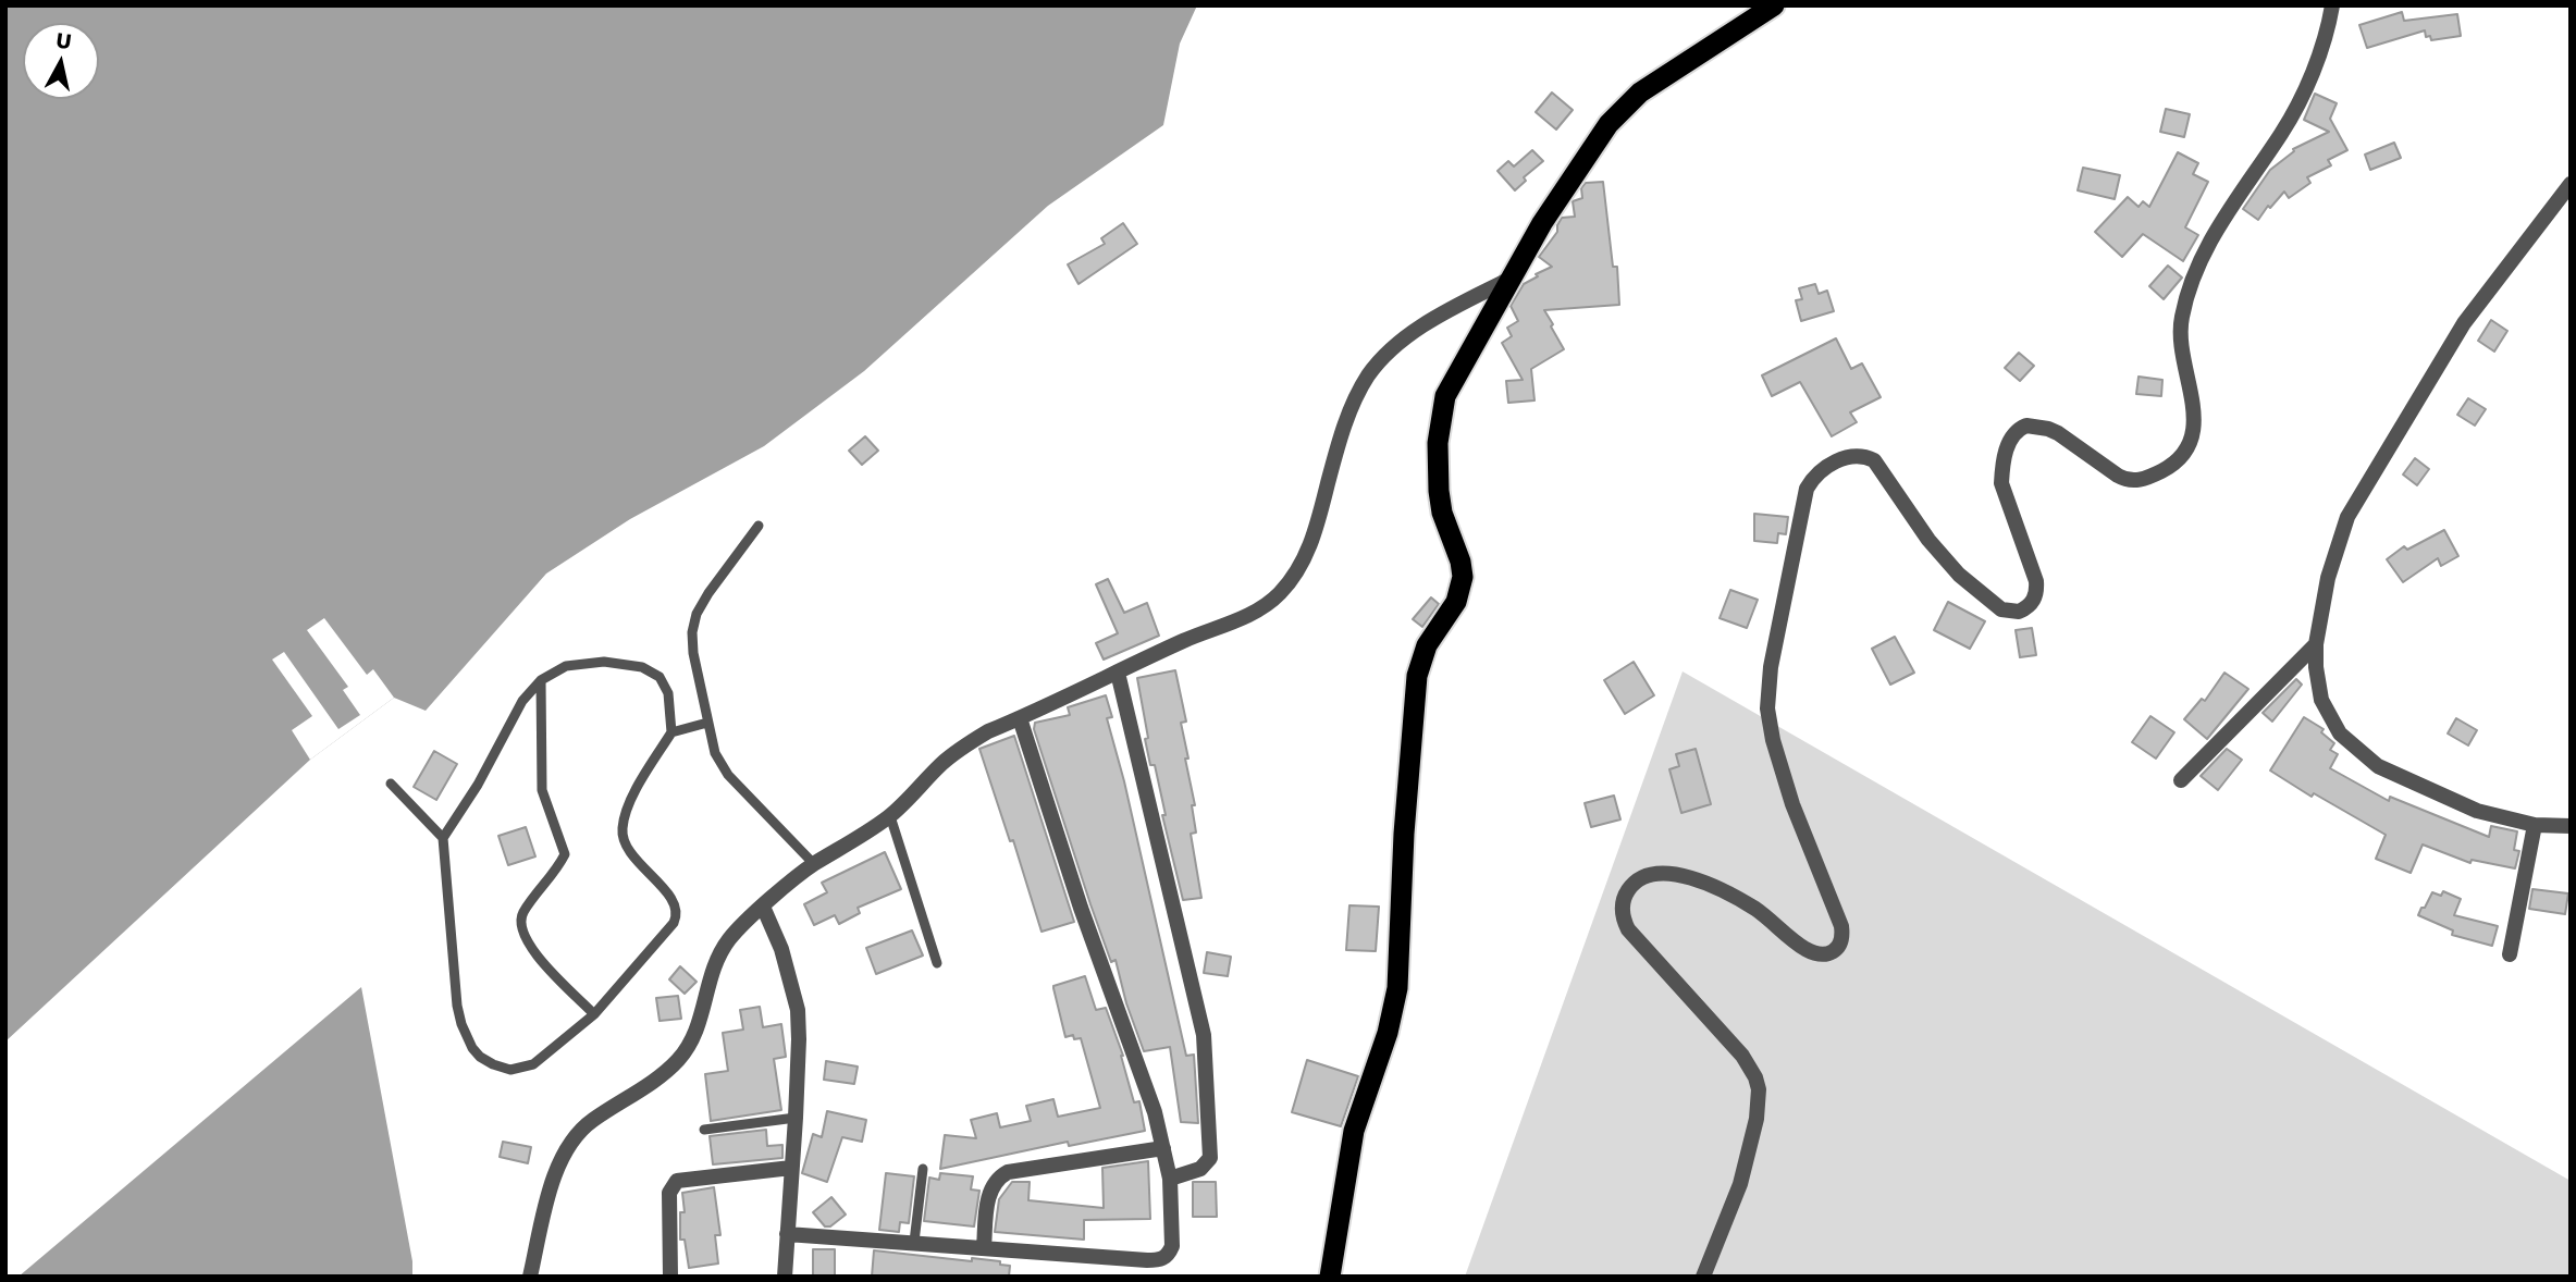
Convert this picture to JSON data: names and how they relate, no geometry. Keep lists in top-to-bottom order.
{
  "north": "top"
}
